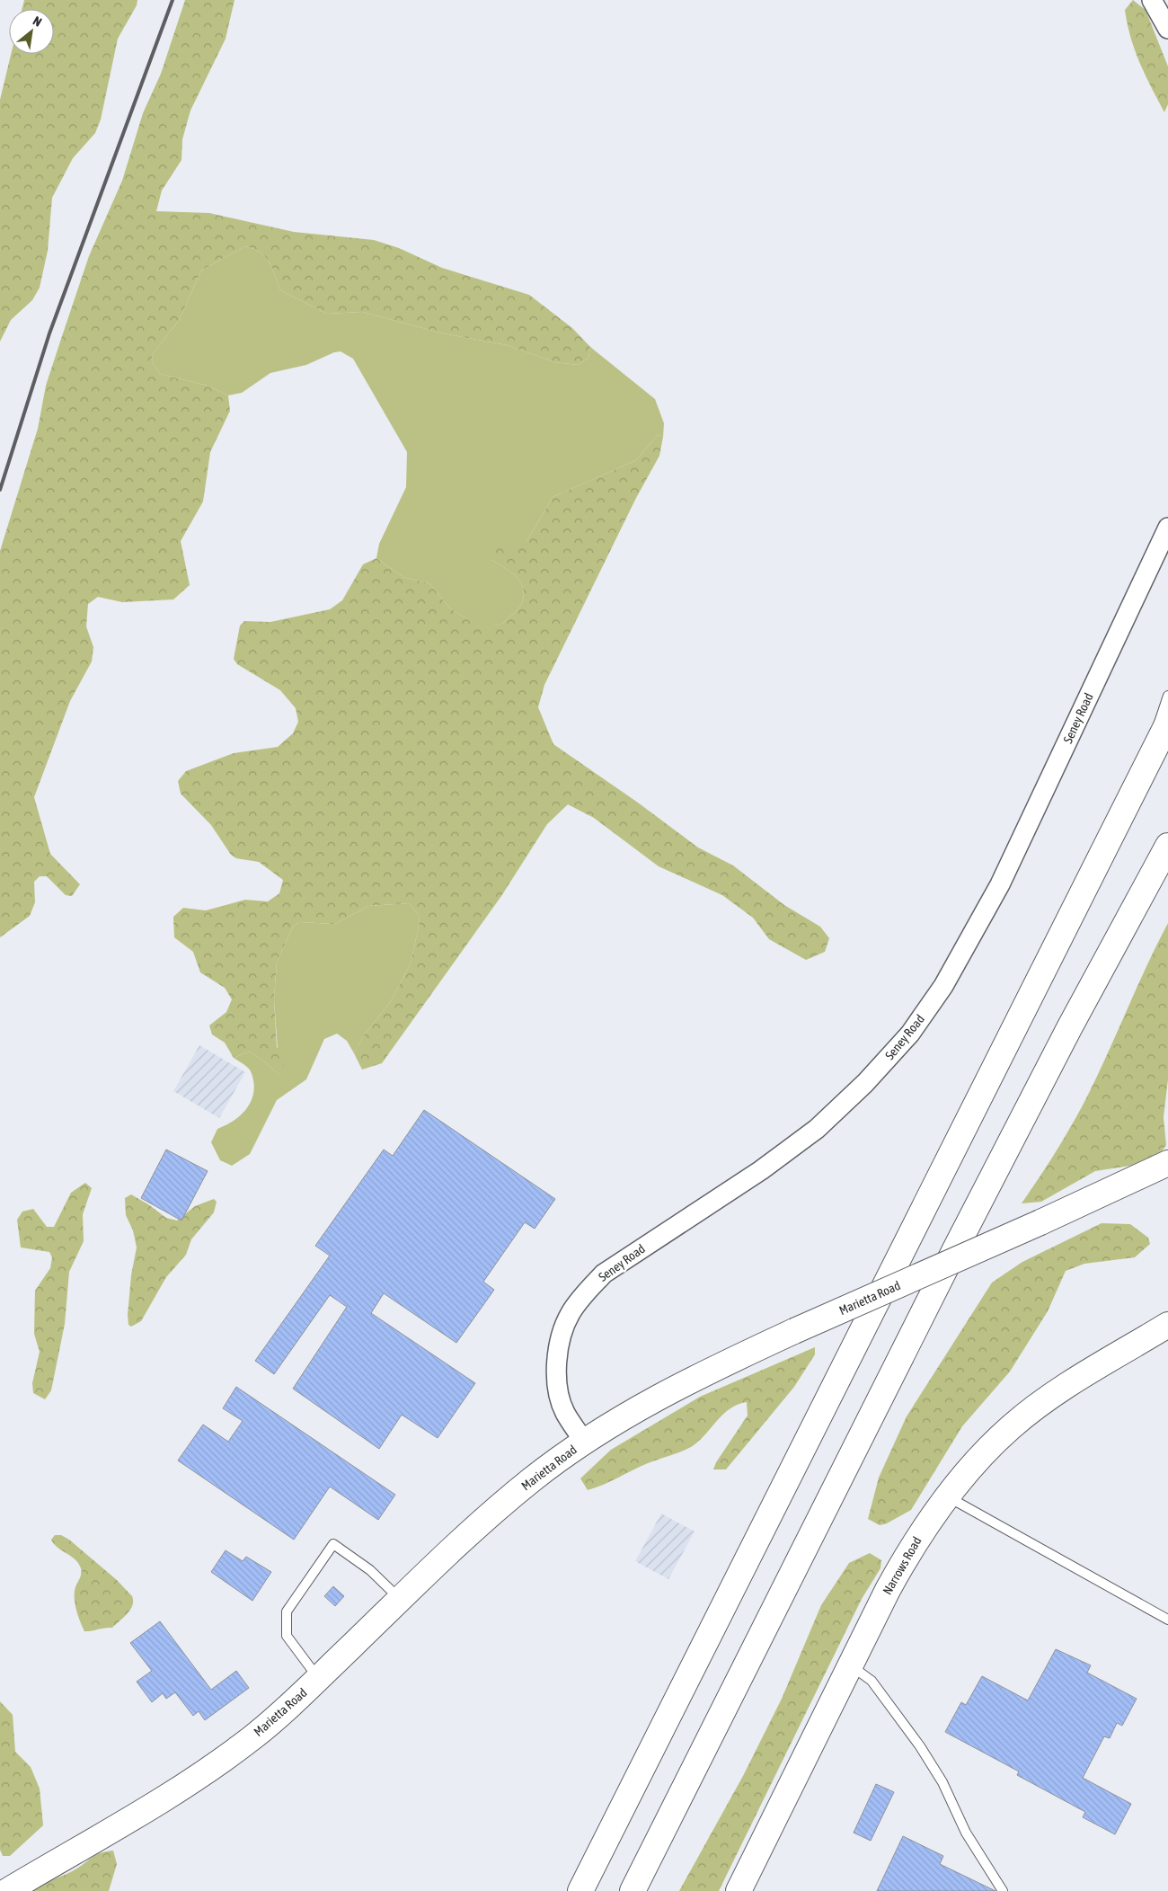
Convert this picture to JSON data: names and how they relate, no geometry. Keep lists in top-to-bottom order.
{
  "streets": {
    "main road": ["Marietta Road", "Narrows Road"],
    "street": ["Seney Road"]
  },
  "crossings": [
    ["Seney Road", "Marietta Road"]
  ],
  "north": "top right"
}
